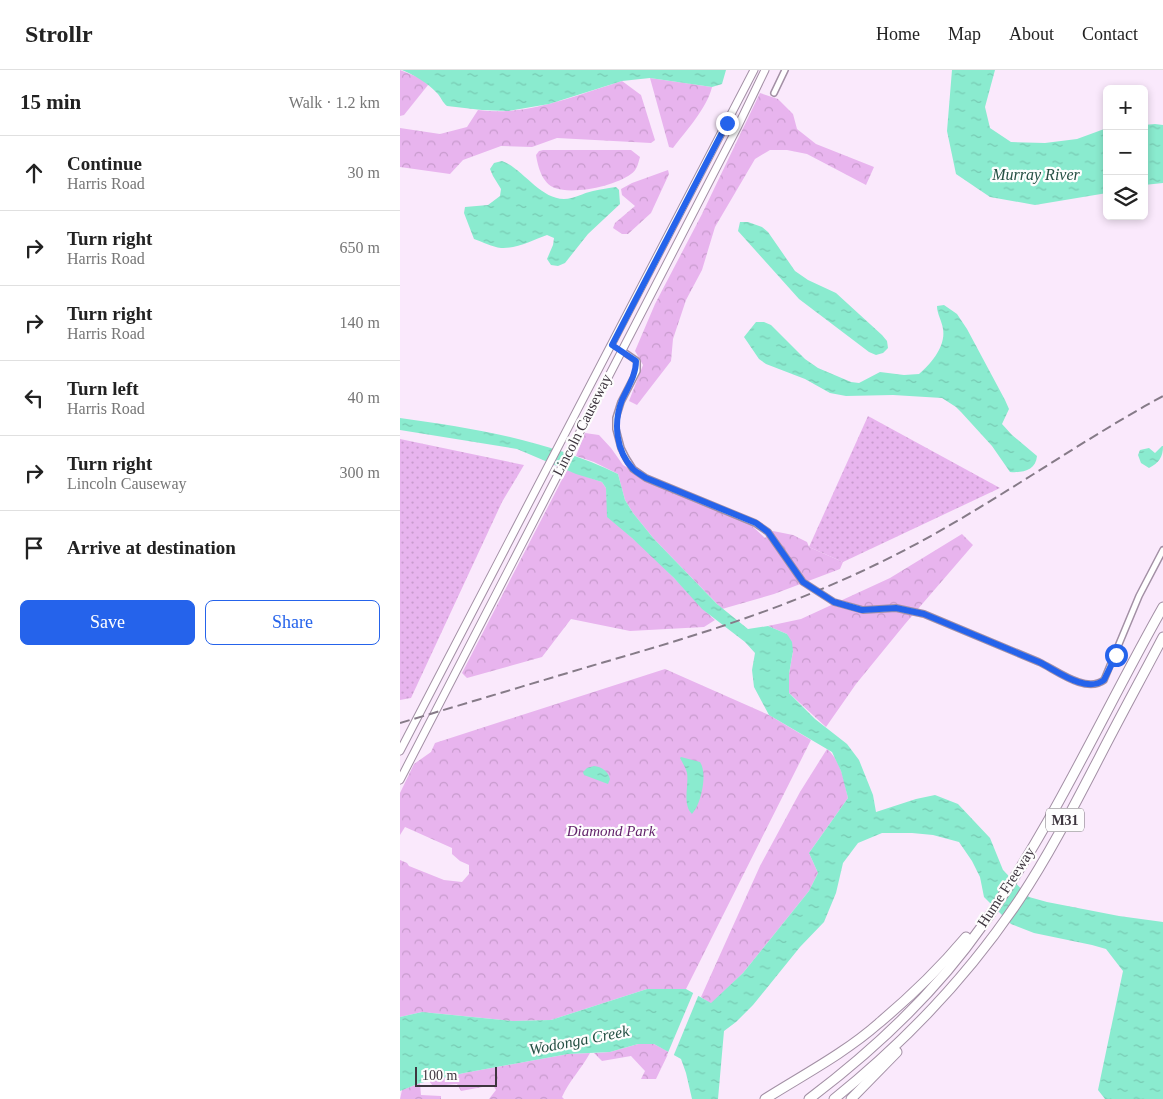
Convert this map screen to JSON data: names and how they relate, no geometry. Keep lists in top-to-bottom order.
{
  "streets": {
    "highway": ["M31", "Hume Freeway"],
    "main road": ["Lincoln Causeway"]
  },
  "water": ["Murray River", "Wodonga Creek"],
  "parks": ["Diamond Park"],
  "scale_bar": "100 m",
  "page": {
    "header": "Strollr",
    "nav": [
      "Home",
      "Map",
      "About",
      "Contact"
    ],
    "heading": ["15 min", "Walk · 1.2 km"],
    "map_buttons": ["+", "−"],
    "list": [
      ["Continue", "Harris Road", "30 m"],
      ["Turn right", "Harris Road", "650 m"],
      ["Turn right", "Harris Road", "140 m"],
      ["Turn left", "Harris Road", "40 m"],
      ["Turn right", "Lincoln Causeway", "300 m"],
      "Arrive at destination"
    ],
    "buttons": ["Save", "Share"],
    "scale": "100 m"
  }
}
